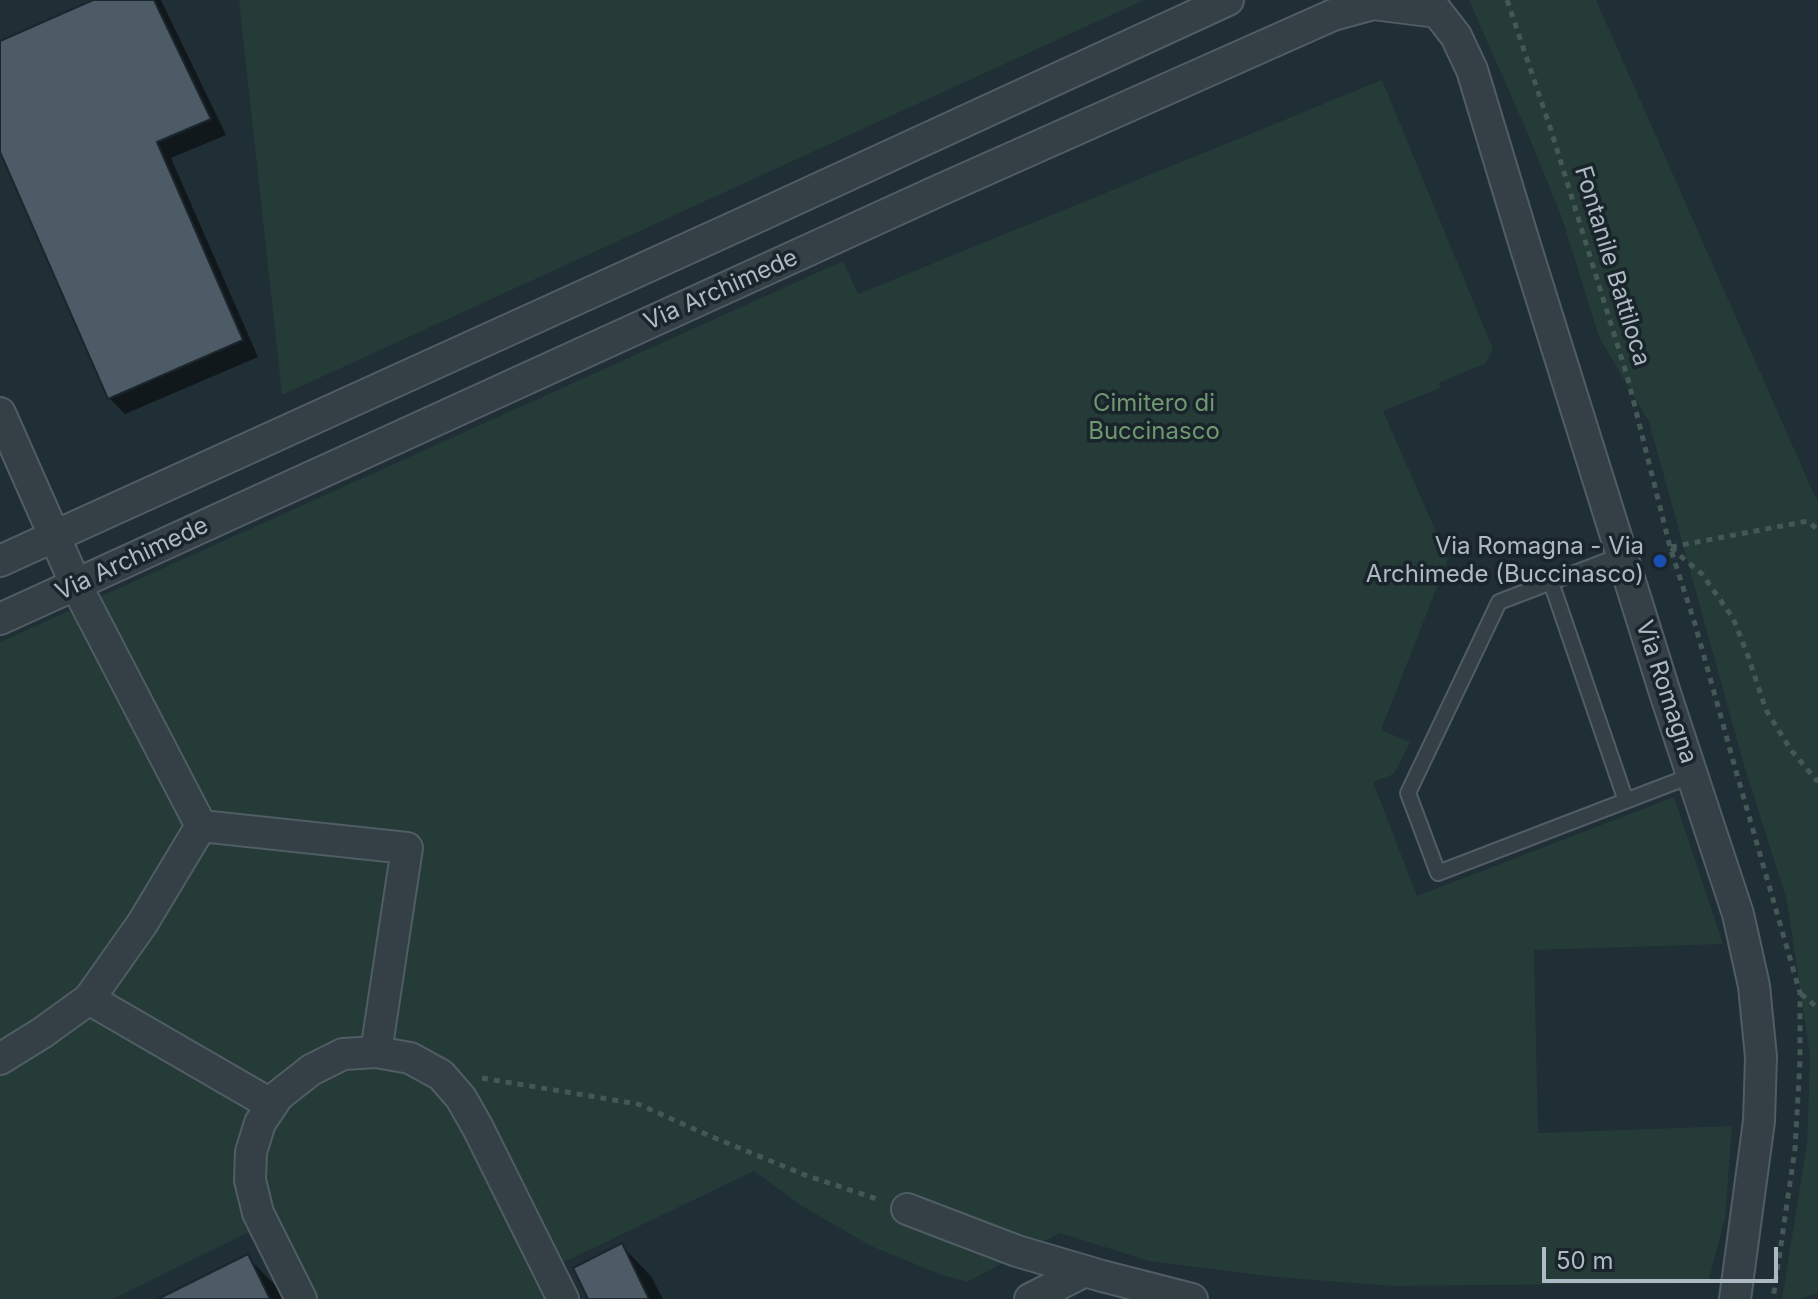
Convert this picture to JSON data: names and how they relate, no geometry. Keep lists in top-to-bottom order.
{
  "streets": {
    "street": ["Via Archimede", "Via Romagna"],
    "path": ["Fontanile Battiloca"]
  },
  "crossings": [
    ["Via Archimede", "Via Romagna"]
  ],
  "parks": ["Cimitero di Buccinasco"],
  "places": ["Via Romagna - Via Archimede (Buccinasco)"],
  "scale_bar": "50 m"
}
